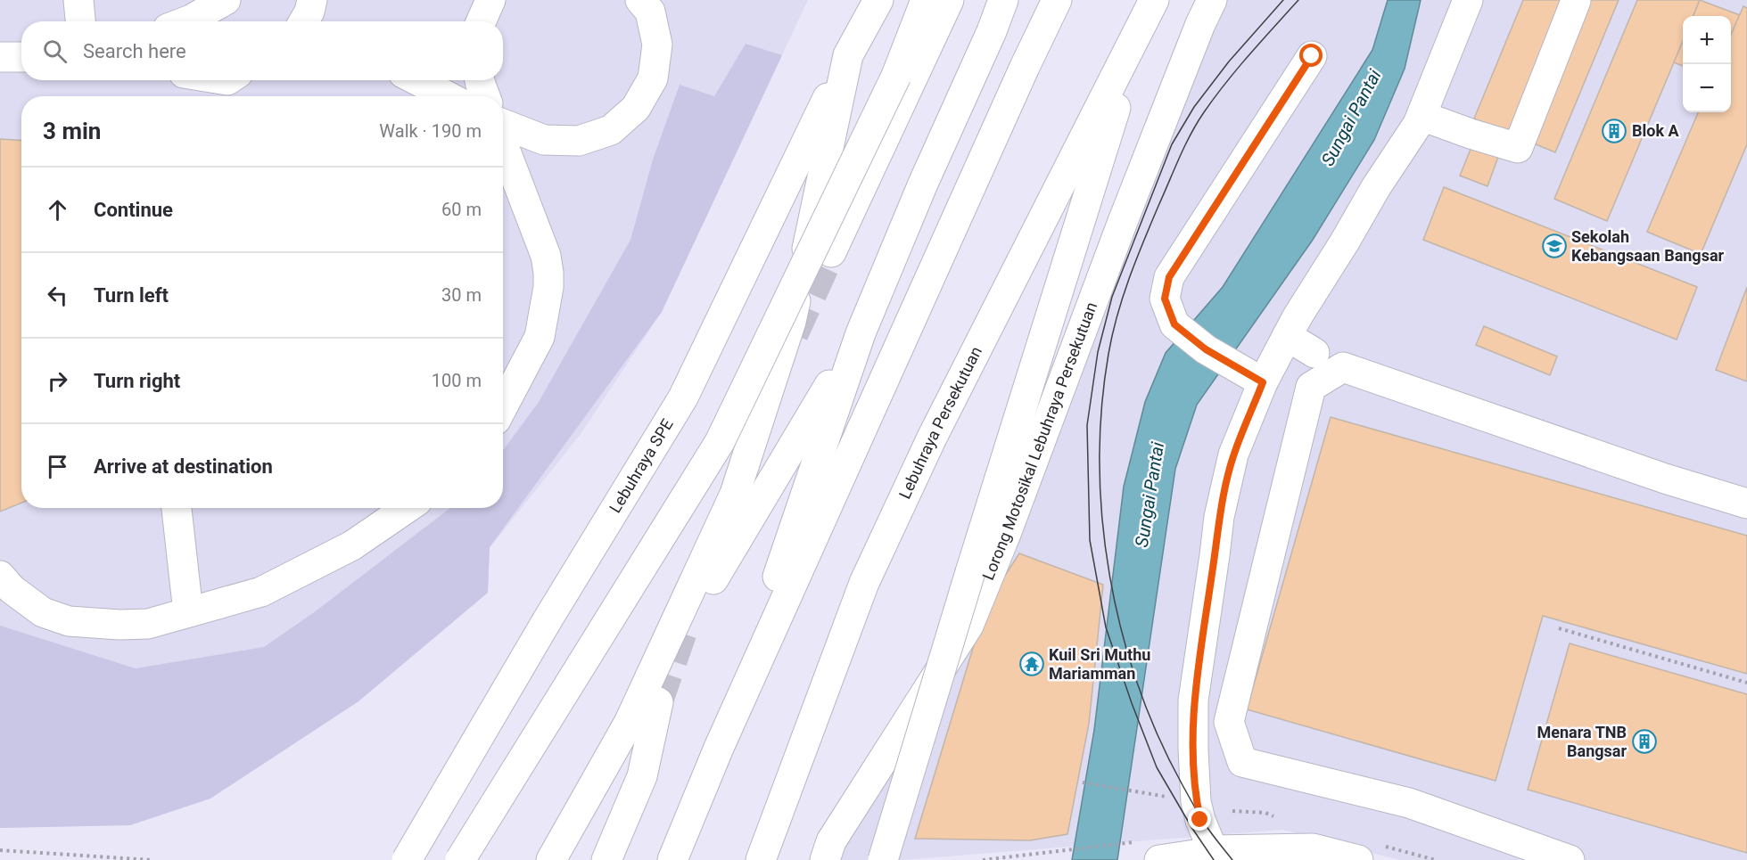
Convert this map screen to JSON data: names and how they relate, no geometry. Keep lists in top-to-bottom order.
{
  "streets": {
    "main road": ["Lebuhraya Persekutuan", "Lorong Motosikal Lebuhraya Persekutuan", "Lebuhraya SPE"]
  },
  "water": ["Sungai Pantai"],
  "places": {
    "building": ["Blok A", "Menara TNB Bangsar"],
    "school or university": ["Sekolah Kebangsaan Bangsar"],
    "temple": ["Kuil Sri Muthu Mariamman"]
  },
  "page": {
    "map_buttons": ["+", "−"],
    "search": "Search here",
    "heading": ["3 min", "Walk · 190 m"],
    "list": [
      ["Continue", "60 m"],
      ["Turn left", "30 m"],
      ["Turn right", "100 m"],
      "Arrive at destination"
    ]
  }
}
